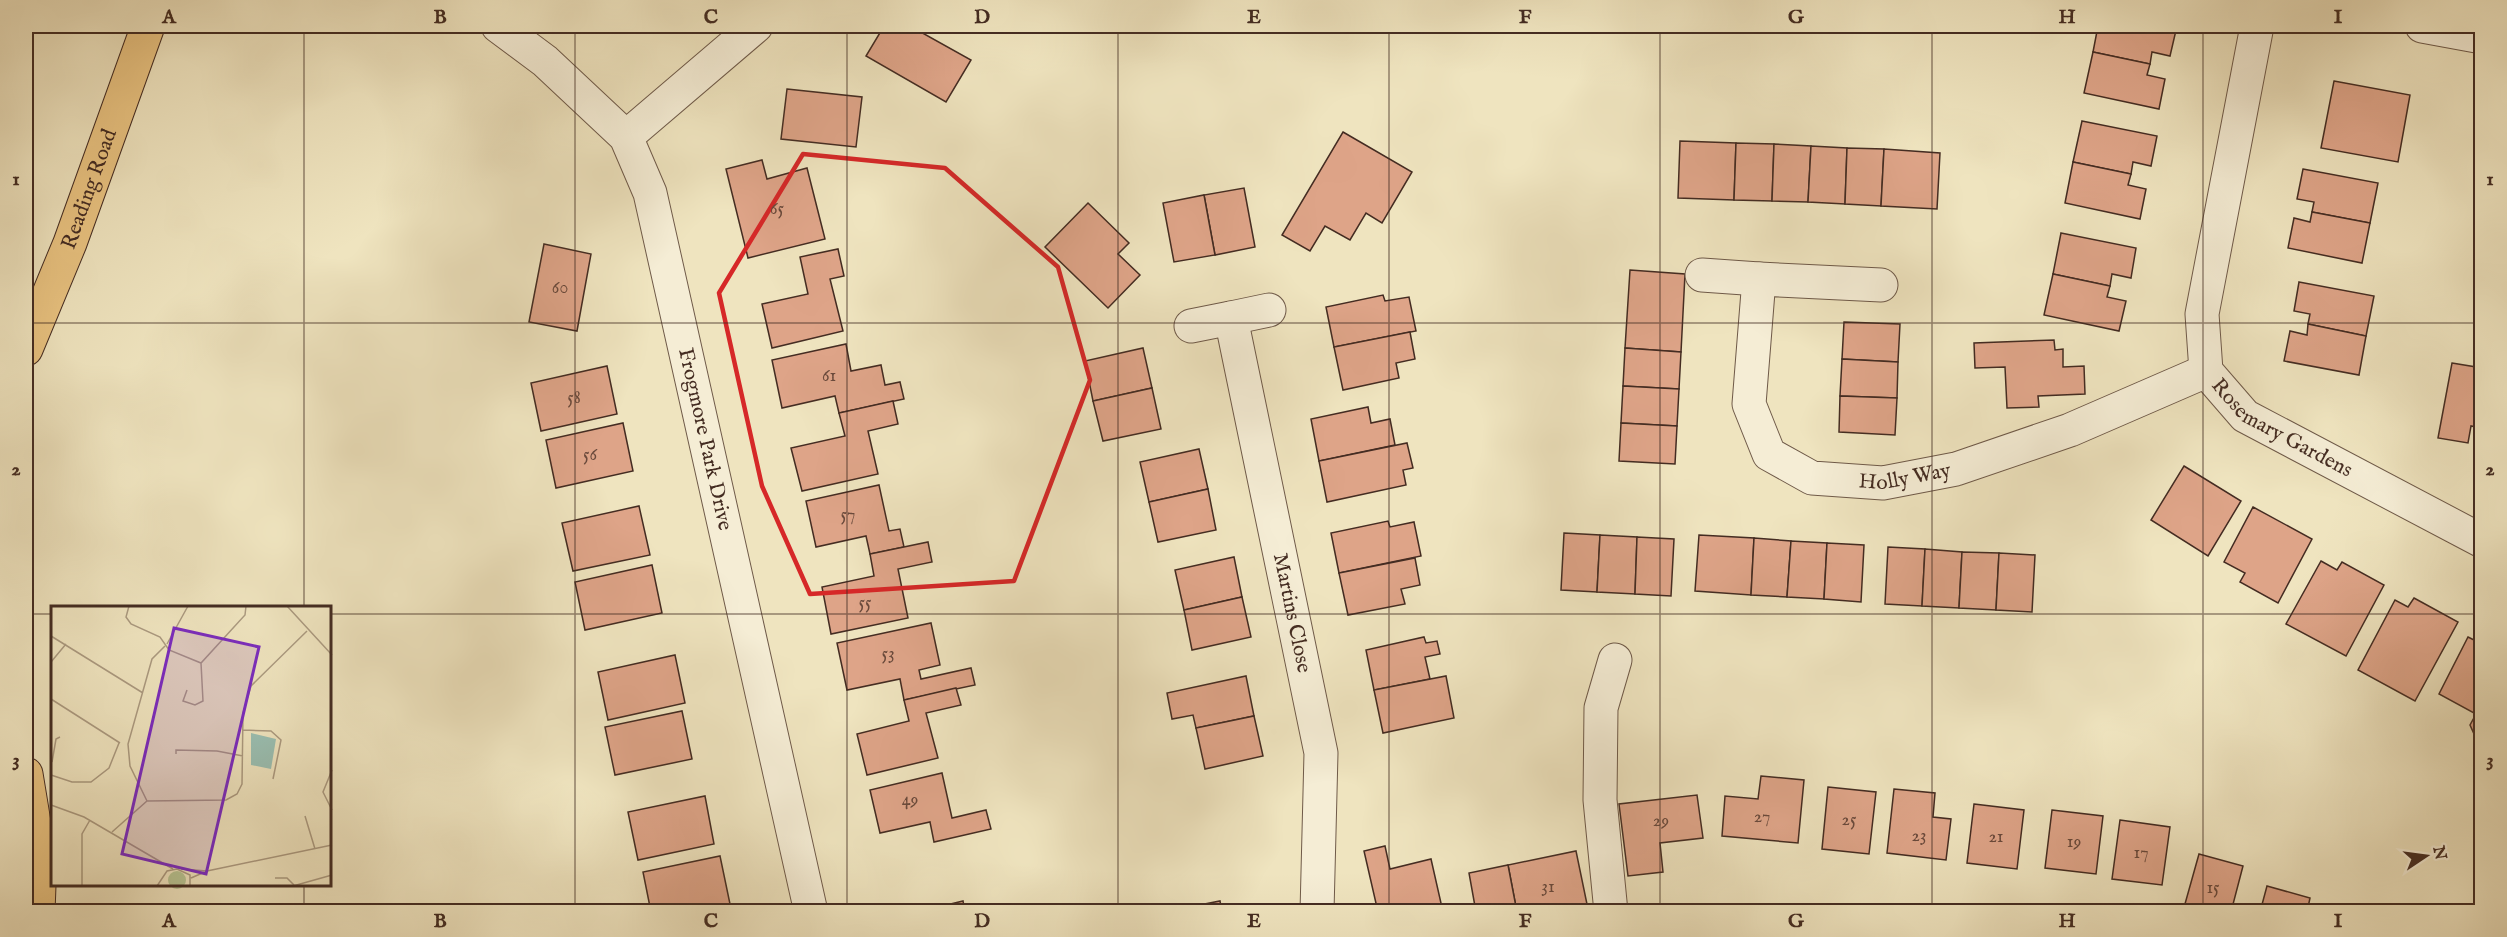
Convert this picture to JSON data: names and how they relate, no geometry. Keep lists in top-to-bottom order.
{
  "streets": {
    "main road": ["Reading Road"],
    "street": [
      "Rosemary Gardens",
      "Frogmore Park Drive",
      "Holly Way",
      "Martins Close"
    ]
  },
  "crossings": [
    ["Rosemary Gardens", "Holly Way"]
  ],
  "house_numbers": [
    "65",
    "60",
    "61",
    "58",
    "56",
    "57",
    "55",
    "53",
    "49",
    "27",
    "25",
    "29",
    "23",
    "21",
    "19",
    "17",
    "31",
    "15"
  ],
  "north": "right",
  "grid": {
    "columns": [
      "A",
      "B",
      "C",
      "D",
      "E",
      "F",
      "G",
      "H",
      "I"
    ],
    "rows": ["1", "2", "3"]
  }
}
